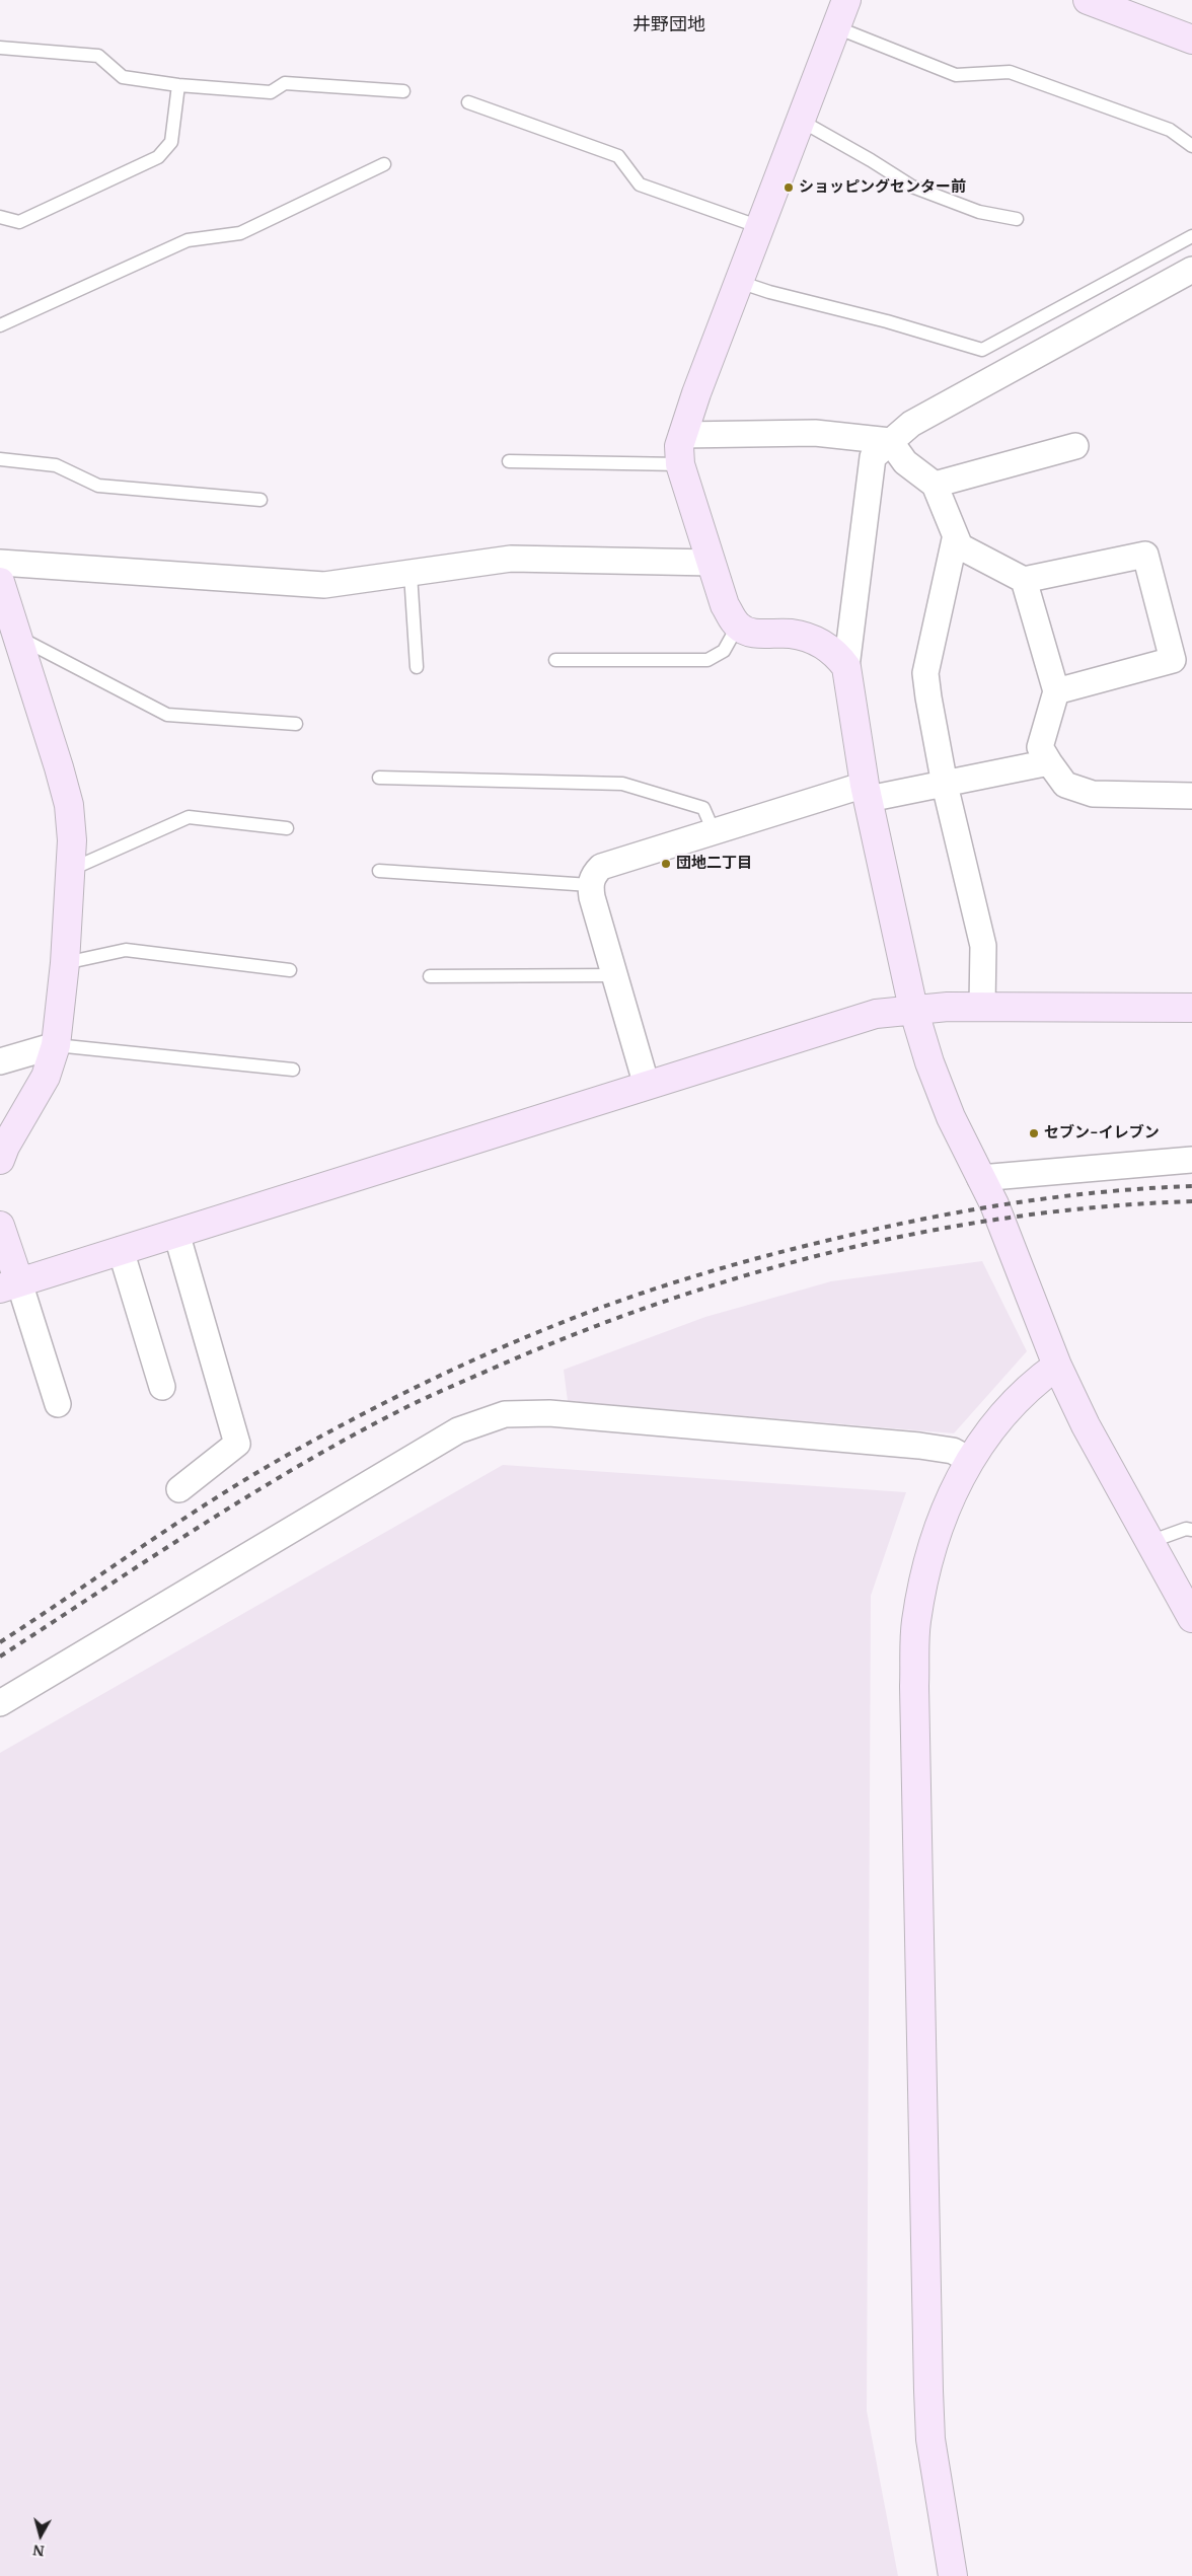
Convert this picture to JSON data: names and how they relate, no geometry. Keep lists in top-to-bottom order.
{
  "districts": ["井野団地"],
  "places": ["ショッピングセンター前", "団地二丁目", "セブン-イレブン"],
  "north": "bottom"
}
